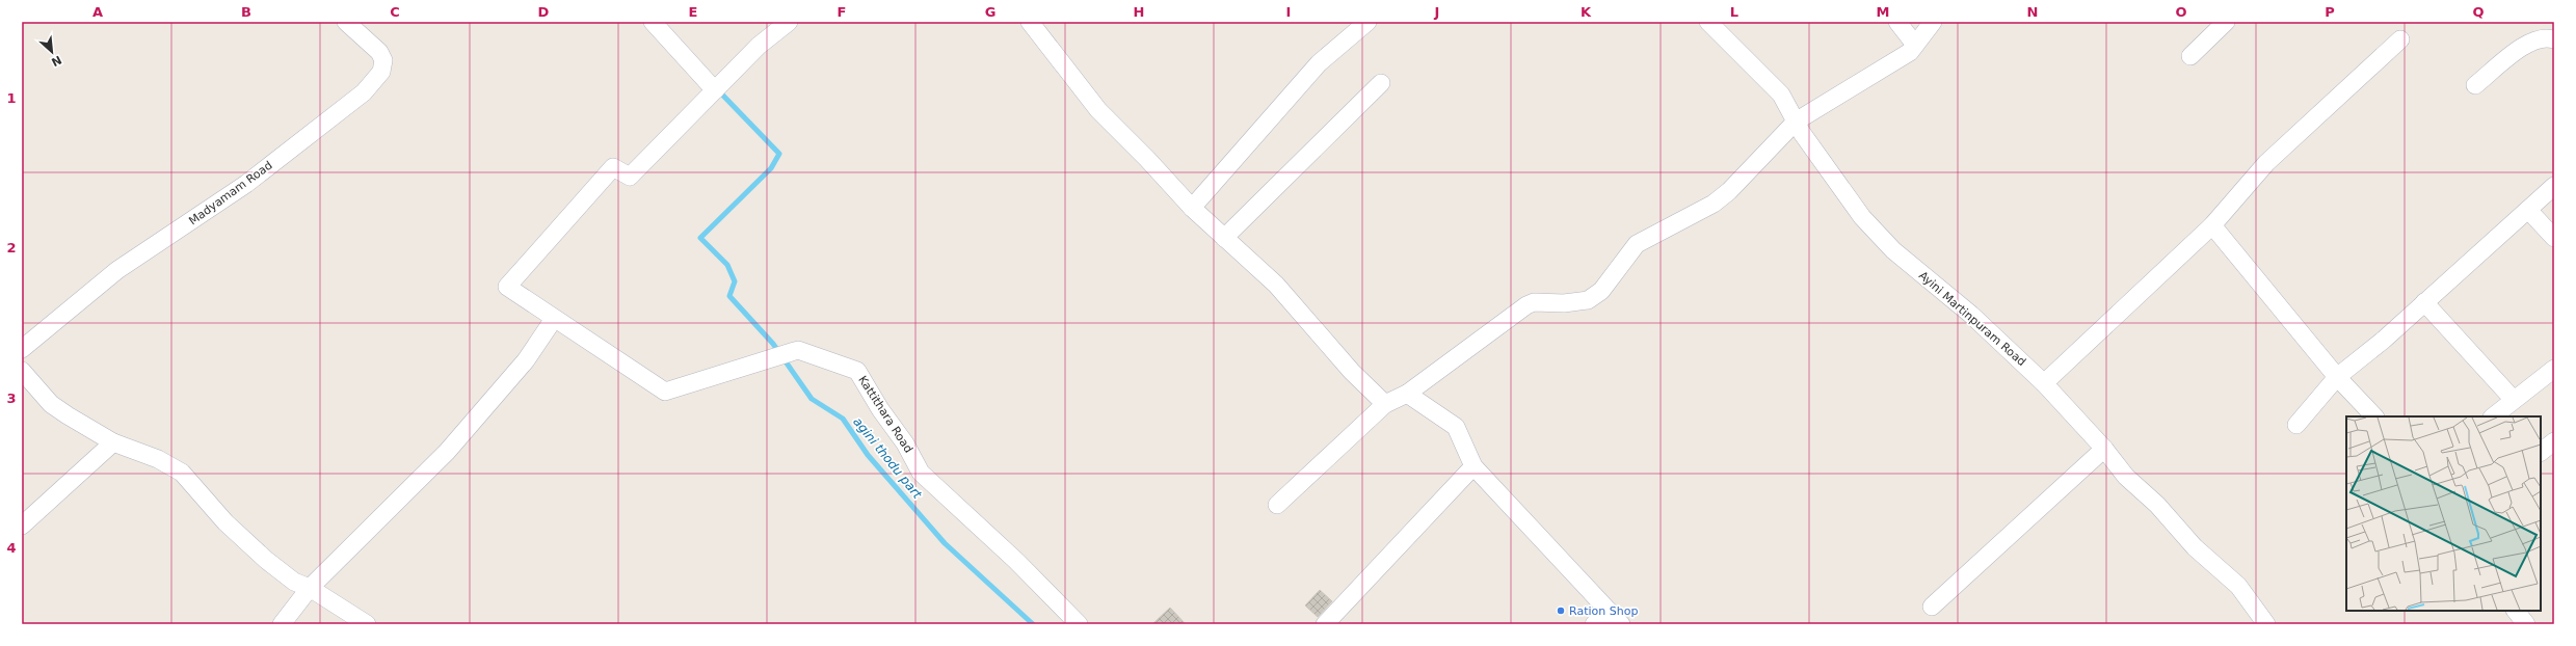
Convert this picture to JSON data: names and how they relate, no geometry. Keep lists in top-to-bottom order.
{
  "streets": {
    "street": ["Madyamam Road", "Ayini Martinpuram Road", "Kattithara Road"]
  },
  "water": ["agini thodu part"],
  "places": ["Ration Shop"],
  "north": "bottom right",
  "grid": {
    "columns": [
      "A",
      "B",
      "C",
      "D",
      "E",
      "F",
      "G",
      "H",
      "I",
      "J",
      "K",
      "L",
      "M",
      "N",
      "O",
      "P",
      "Q"
    ],
    "rows": [
      "1",
      "2",
      "3",
      "4"
    ]
  }
}
